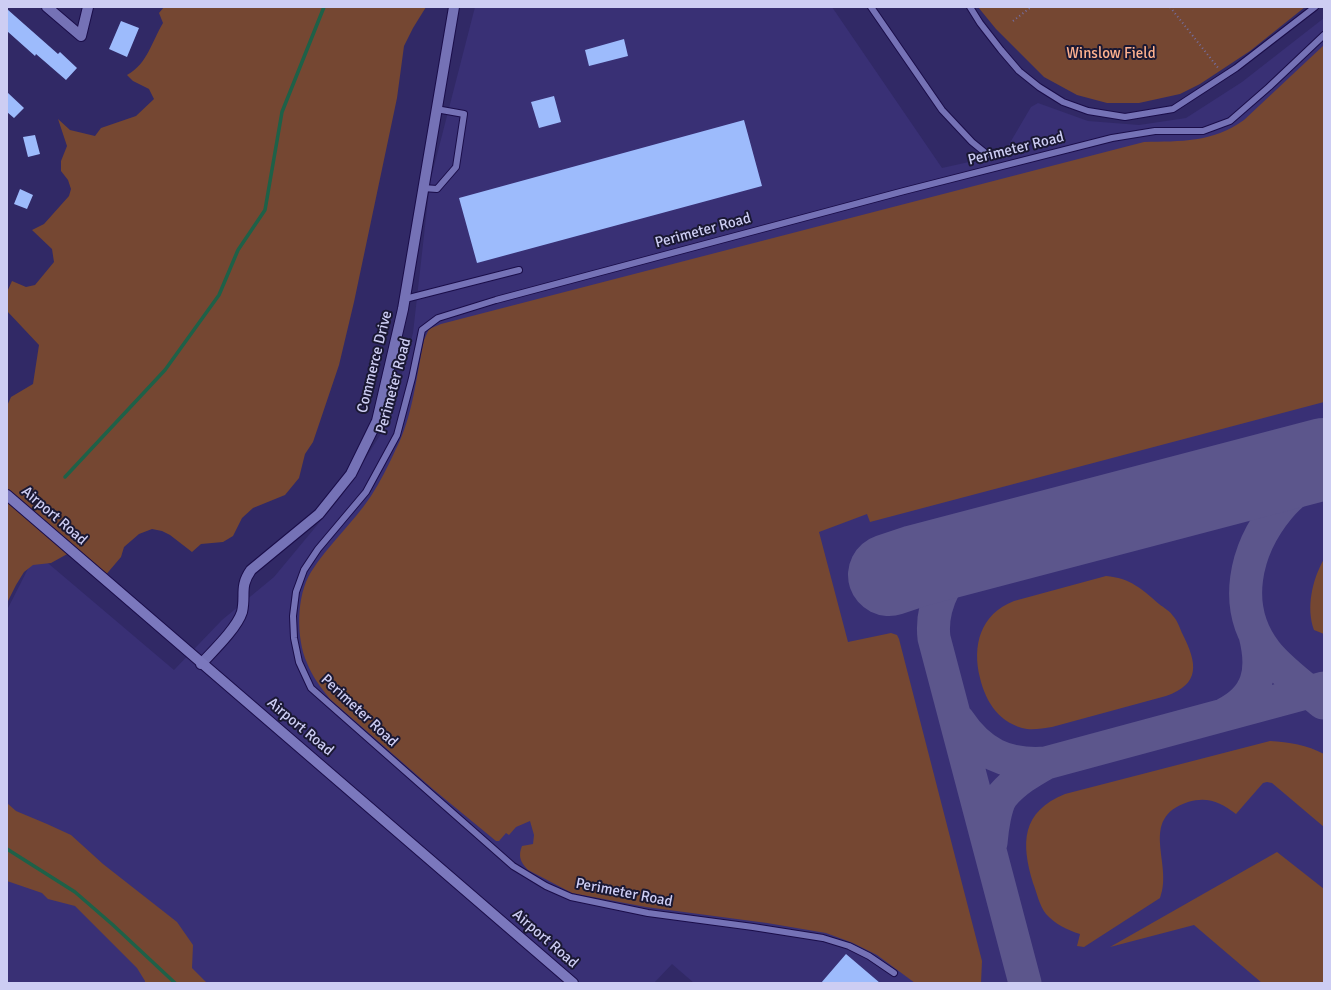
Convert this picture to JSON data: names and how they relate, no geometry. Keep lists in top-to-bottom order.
{
  "streets": {
    "main road": ["Airport Road"],
    "street": ["Commerce Drive"],
    "lane": ["Perimeter Road"]
  },
  "crossings": [
    ["Commerce Drive", "Airport Road"]
  ],
  "parks": ["Winslow Field"]
}
